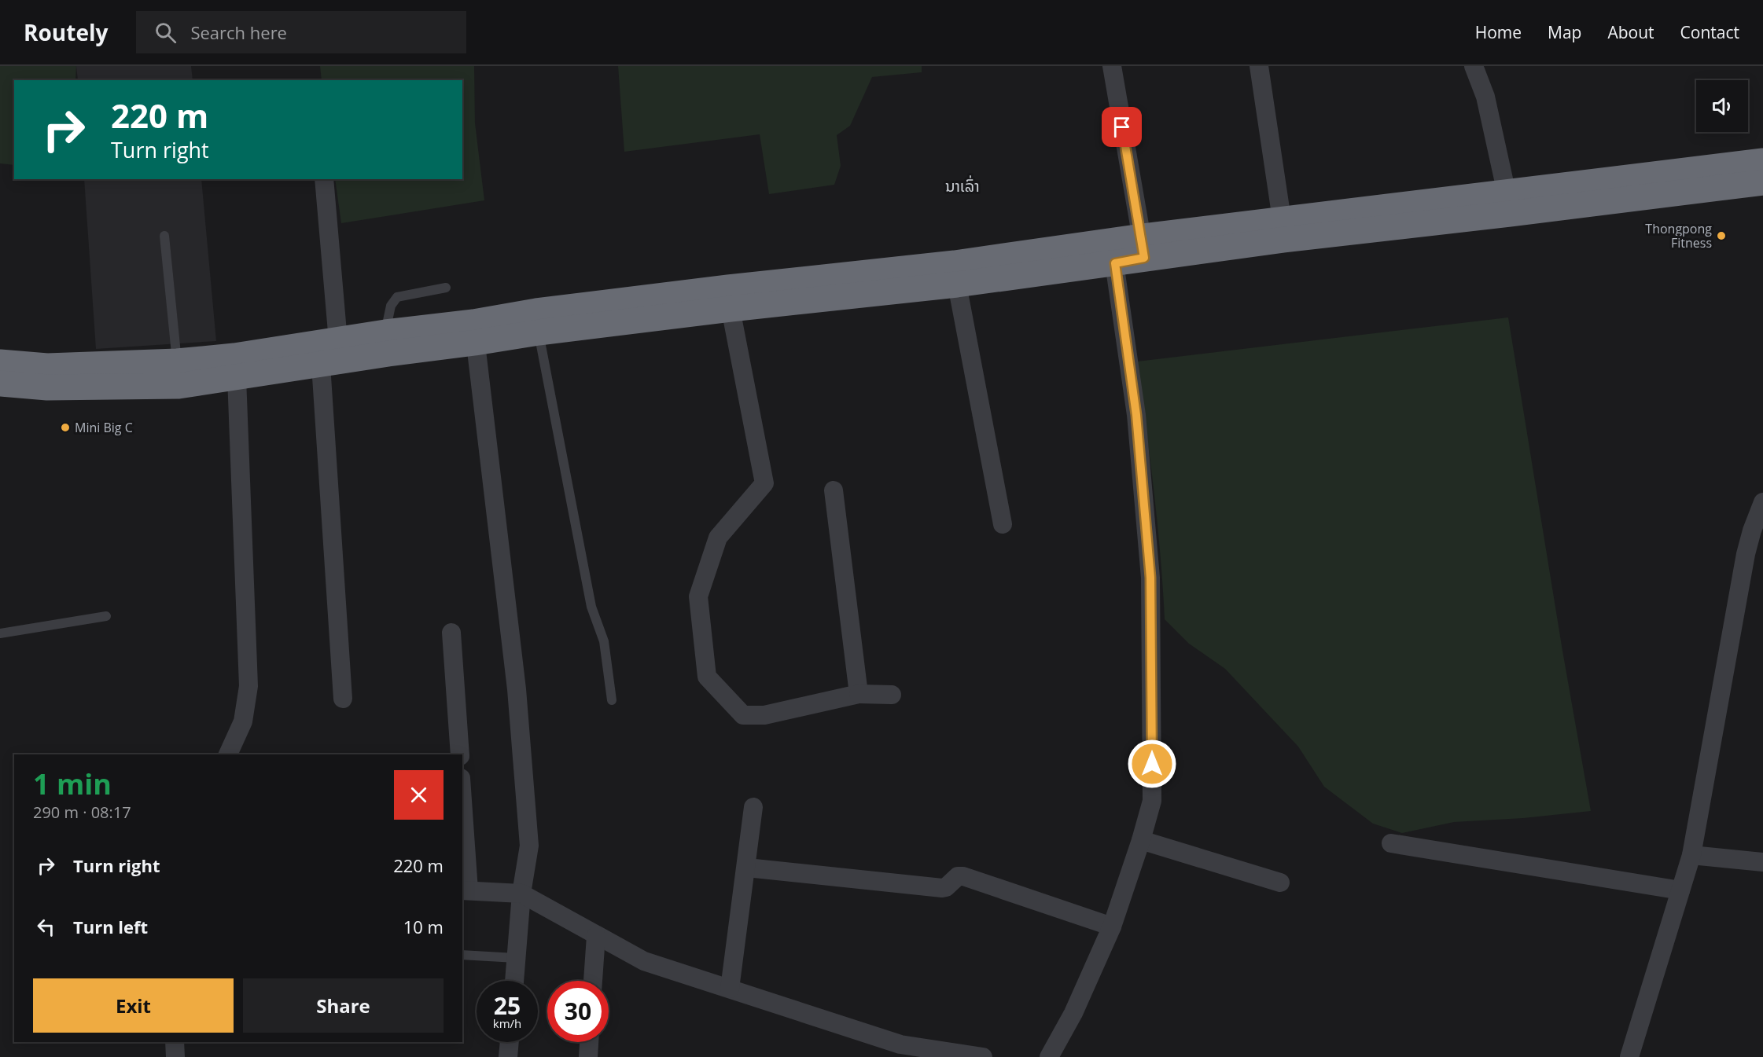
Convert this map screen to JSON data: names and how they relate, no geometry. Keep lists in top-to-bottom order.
{
  "districts": ["ນາເລົ່າ"],
  "places": ["Thongpong Fitness", "Mini Big C"],
  "page": {
    "header": "Routely",
    "search": "Search here",
    "nav": [
      "Home",
      "Map",
      "About",
      "Contact"
    ],
    "turn": ["220 m", "Turn right"],
    "heading": ["1 min", "290 m · 08:17"],
    "list": [
      {
        "name": "Turn right",
        "value": "220 m"
      },
      {
        "name": "Turn left",
        "value": "10 m"
      }
    ],
    "buttons": ["Exit", "Share"],
    "speed": "25 km/h",
    "limit": "30"
  }
}
